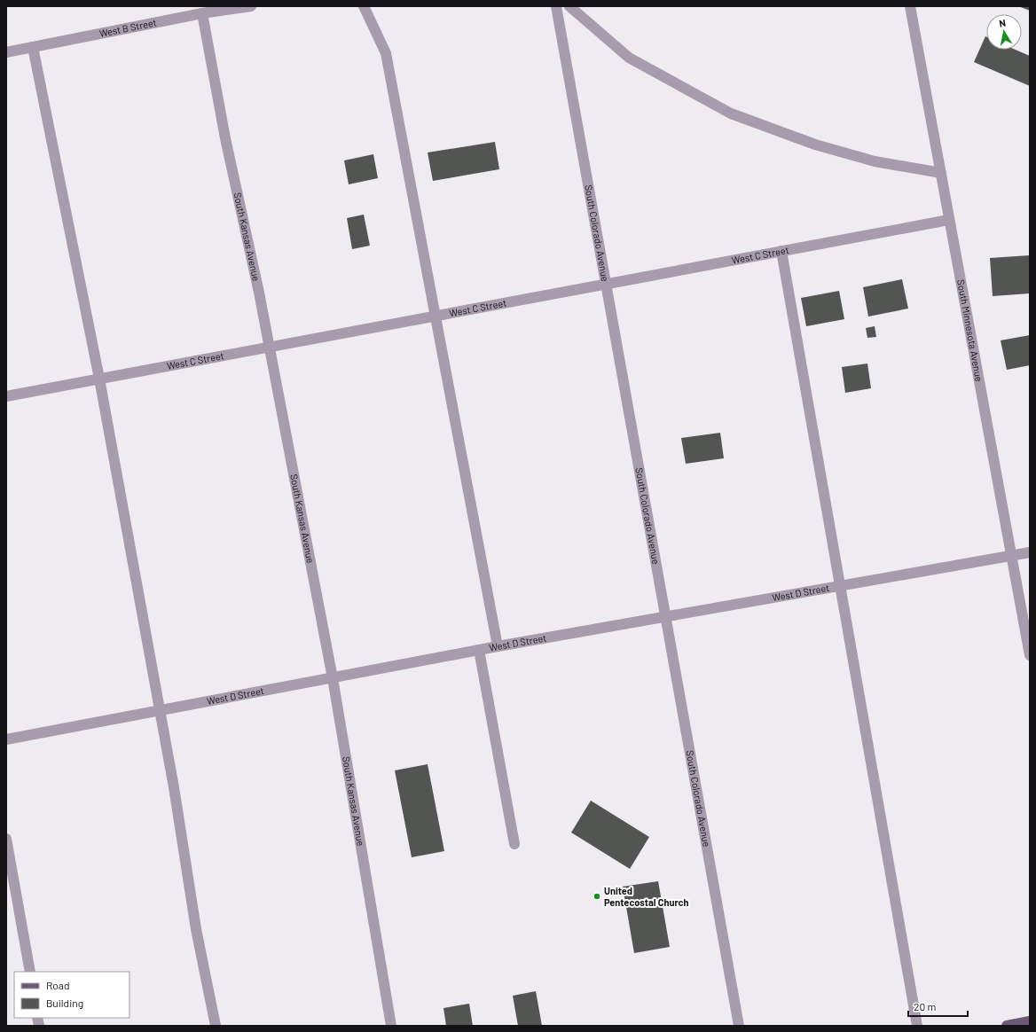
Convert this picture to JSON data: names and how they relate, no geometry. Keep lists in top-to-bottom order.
{
  "streets": {
    "street": [
      "West B Street",
      "South Colorado Avenue",
      "South Kansas Avenue",
      "West C Street",
      "South Minnesota Avenue",
      "West D Street"
    ]
  },
  "crossings": [
    ["West B Street", "South Kansas Avenue"],
    ["South Colorado Avenue", "West C Street"],
    ["South Colorado Avenue", "West D Street"],
    ["South Kansas Avenue", "West C Street"],
    ["South Kansas Avenue", "West D Street"],
    ["West C Street", "South Minnesota Avenue"],
    ["South Minnesota Avenue", "West D Street"]
  ],
  "places": ["United Pentecostal Church"],
  "legend": ["Road", "Building"],
  "scale_bar": "20 m",
  "north": "top"
}
